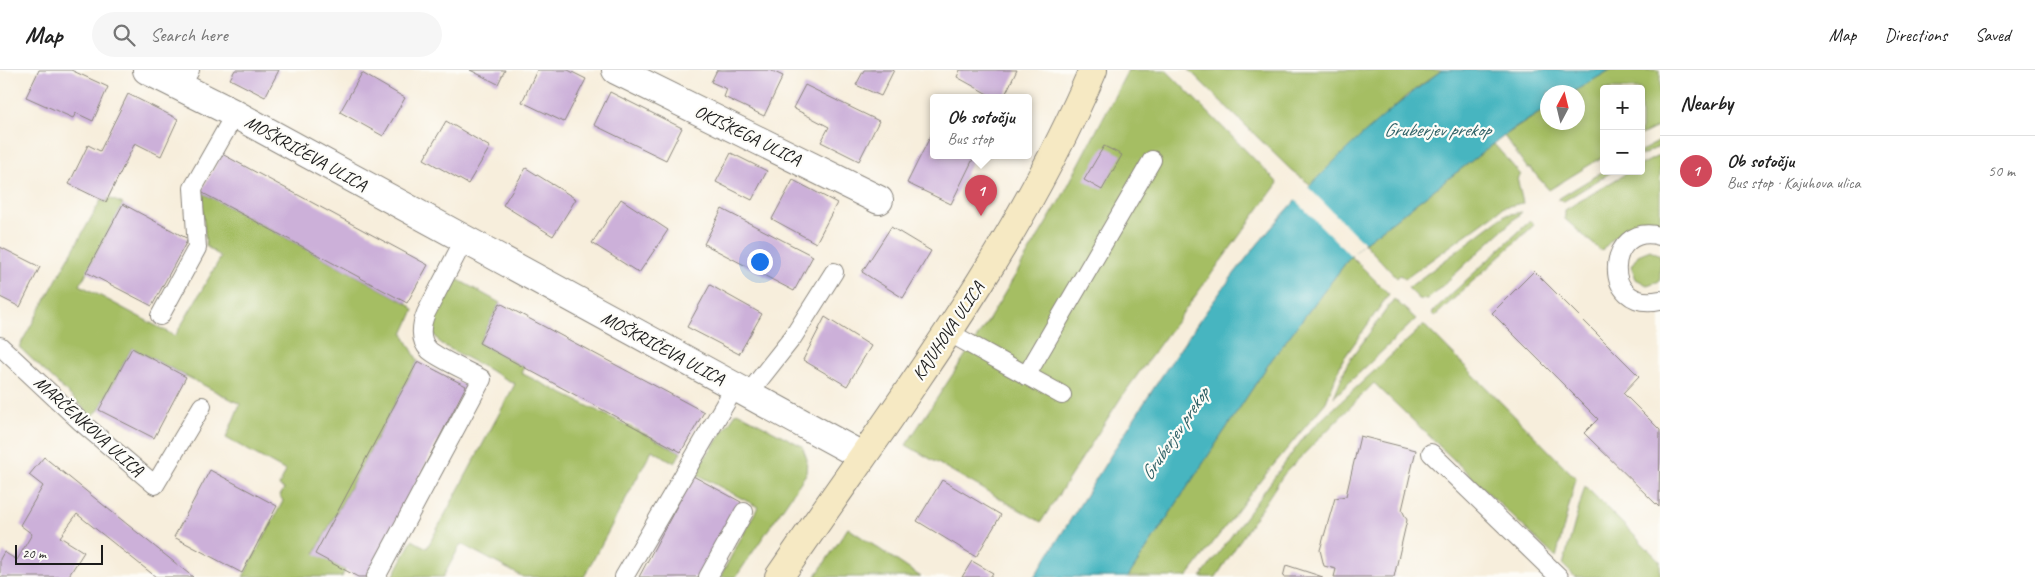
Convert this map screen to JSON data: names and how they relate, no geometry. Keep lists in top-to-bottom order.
{
  "streets": {
    "main road": ["KAJUHOVA ULICA"],
    "street": ["OKIŠKEGA ULICA", "MOŠKRIČEVA ULICA"],
    "lane": ["MARČENKOVA ULICA"]
  },
  "crossings": [
    ["MOŠKRIČEVA ULICA", "KAJUHOVA ULICA"]
  ],
  "water": ["Gruberjev prekop"],
  "scale_bar": "20 m",
  "north": "top",
  "page": {
    "header": "Map",
    "search": "Search here",
    "nav": ["Map", "Directions", "Saved"],
    "heading": "Nearby",
    "map_buttons": ["+", "−"],
    "popup": ["Ob sotočju", "Bus stop"],
    "list": [
      {
        "mark": "1",
        "name": "Ob sotočju",
        "note": "Bus stop · Kajuhova ulica",
        "value": "50 m"
      }
    ],
    "pins": "1",
    "scale": "20 m"
  }
}
